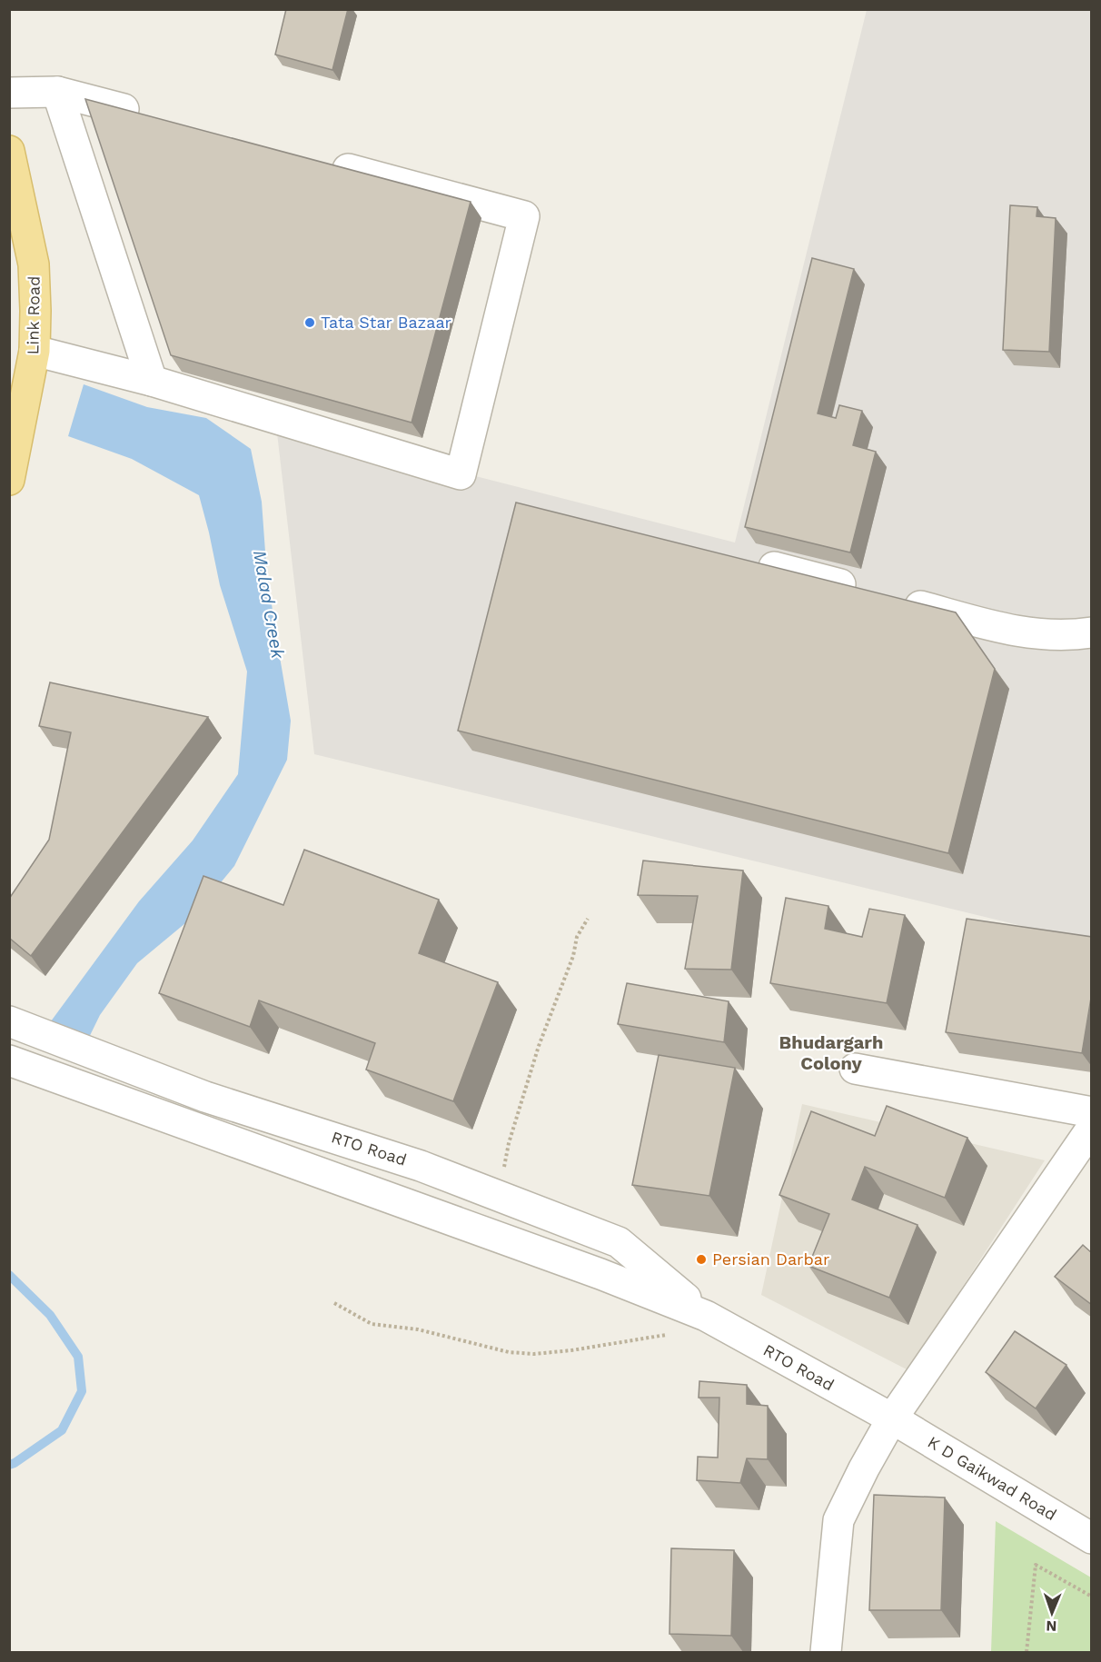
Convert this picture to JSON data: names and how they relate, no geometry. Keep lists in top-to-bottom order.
{
  "streets": {
    "main road": ["Link Road"],
    "street": ["RTO Road", "K D Gaikwad Road"]
  },
  "crossings": [
    ["RTO Road", "K D Gaikwad Road"]
  ],
  "districts": ["Bhudargarh Colony"],
  "water": ["Malad Creek"],
  "places": ["Tata Star Bazaar", "Persian Darbar"],
  "north": "bottom"
}
